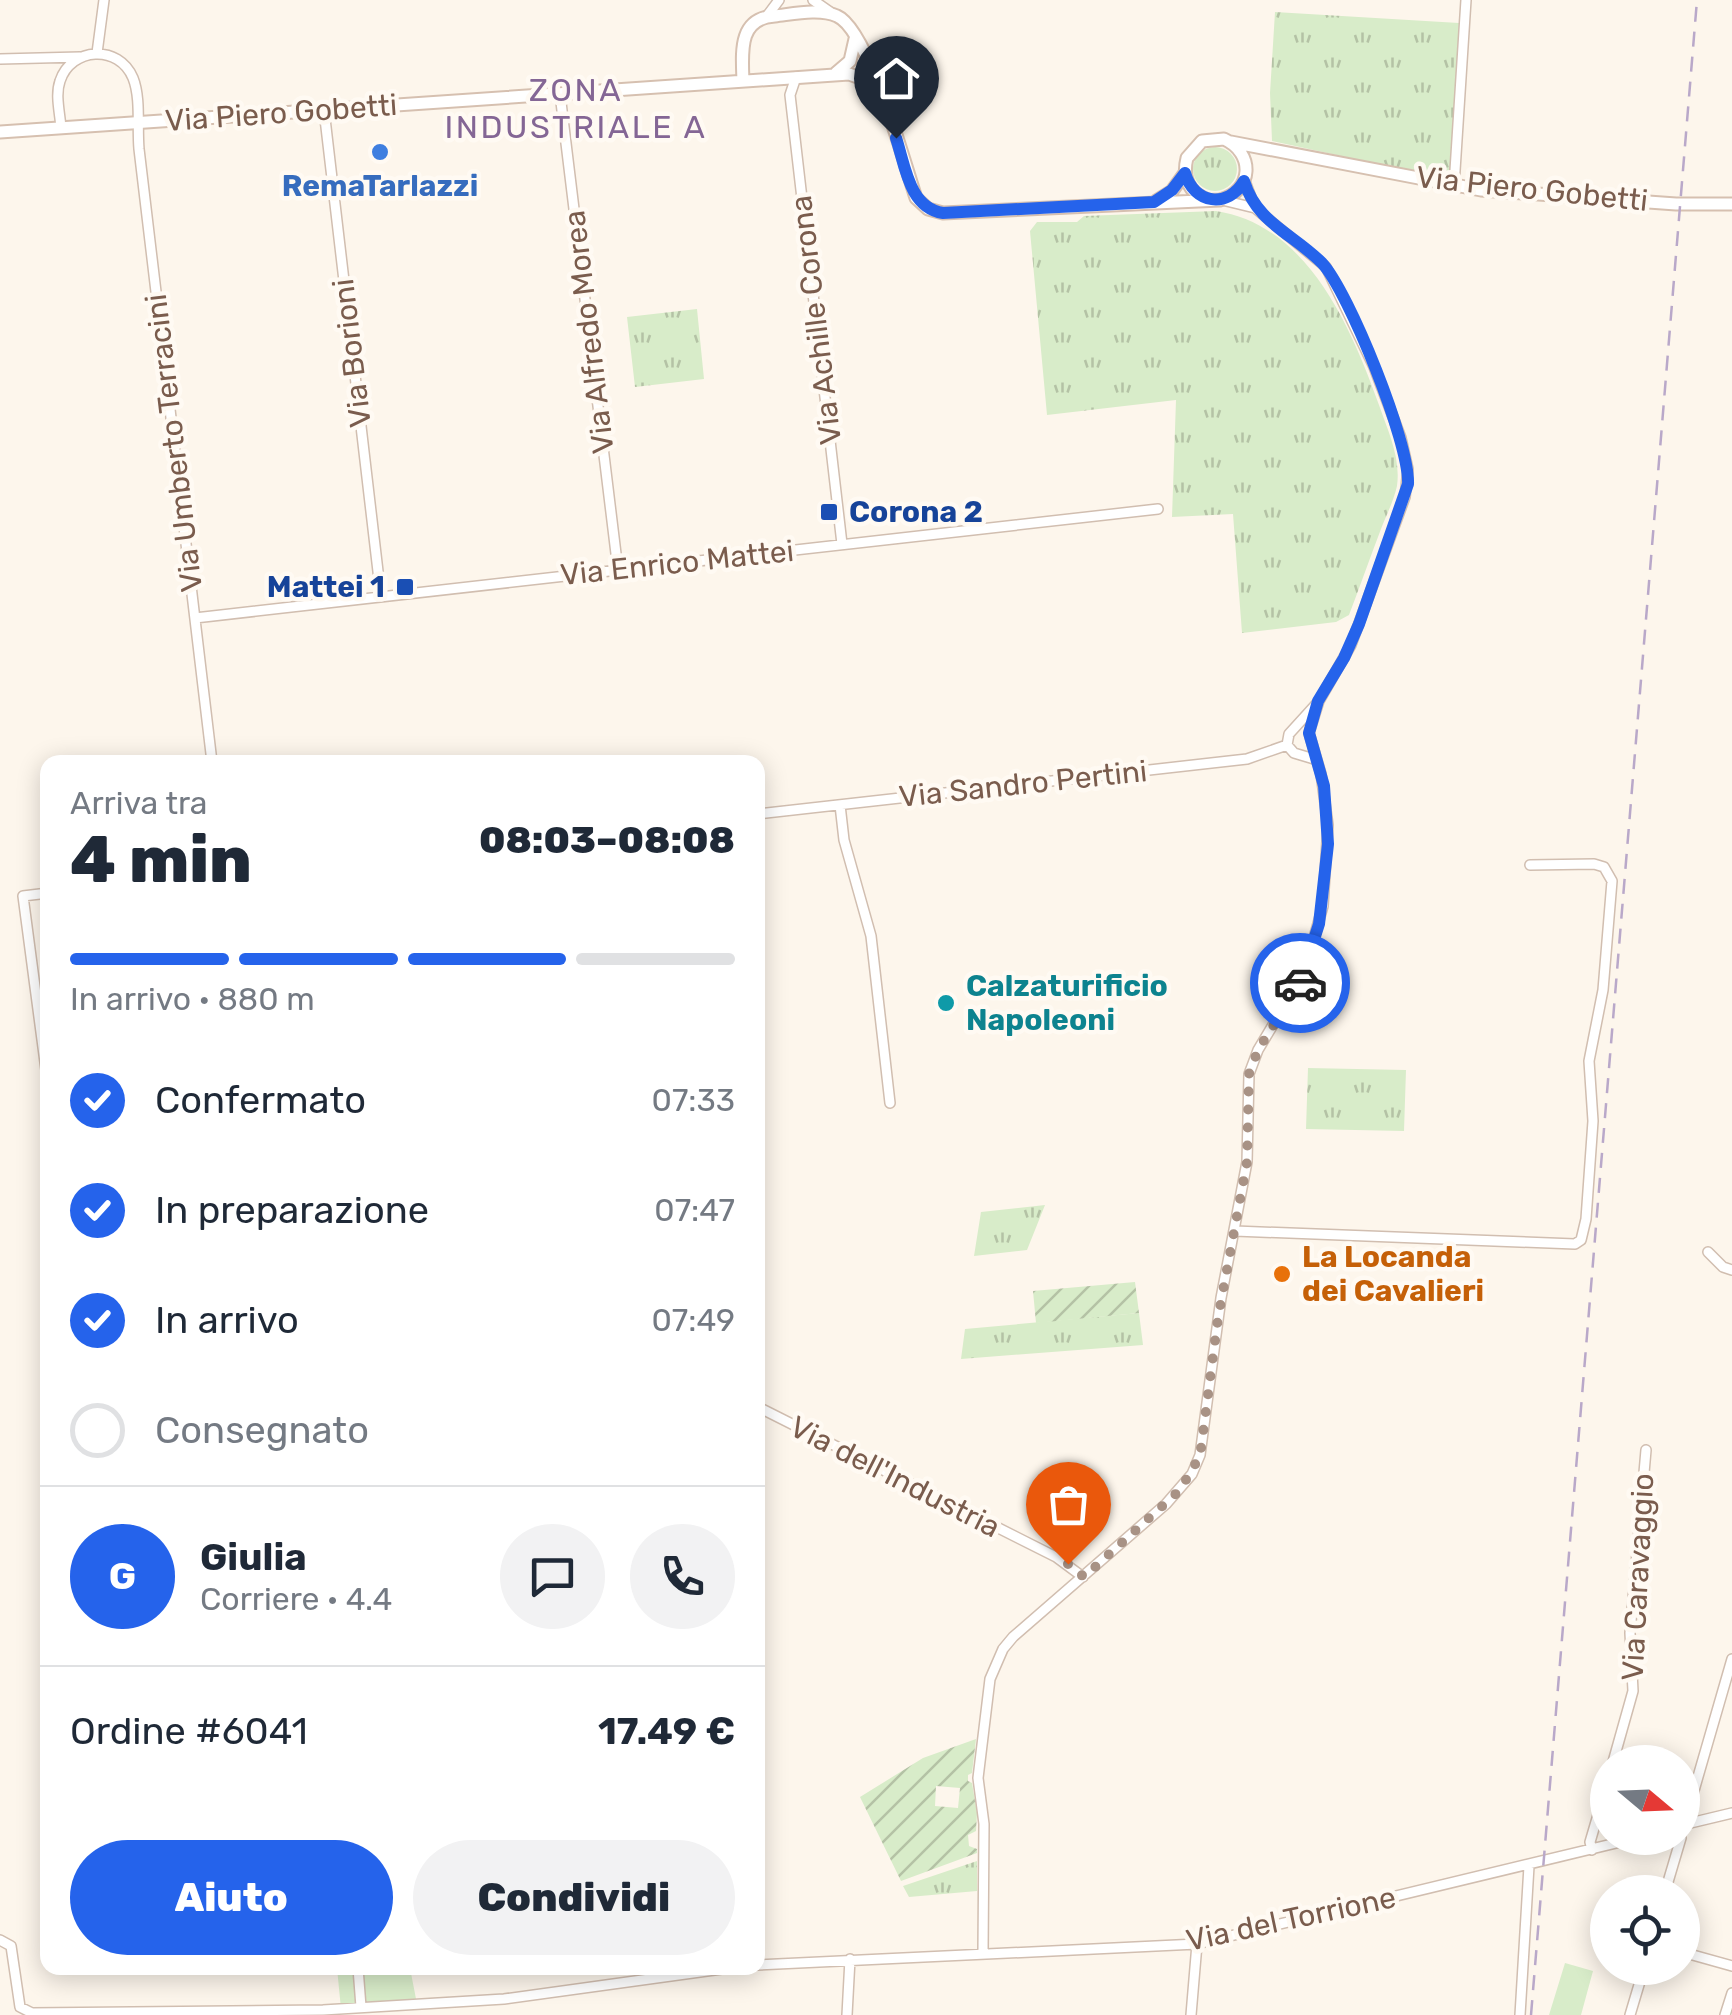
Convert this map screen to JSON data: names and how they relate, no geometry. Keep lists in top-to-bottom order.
{
  "streets": {
    "street": [
      "Via Piero Gobetti",
      "Via Achille Corona",
      "Via Alfredo Morea",
      "Via Borioni",
      "Via Umberto Terracini",
      "Via Enrico Mattei",
      "Via Sandro Pertini",
      "Via dell'Industria",
      "Via Caravaggio",
      "Via del Torrione"
    ]
  },
  "crossings": [
    ["Via Piero Gobetti", "Via Achille Corona"],
    ["Via Piero Gobetti", "Via Alfredo Morea"],
    ["Via Piero Gobetti", "Via Borioni"],
    ["Via Piero Gobetti", "Via Umberto Terracini"],
    ["Via Achille Corona", "Via Enrico Mattei"],
    ["Via Alfredo Morea", "Via Enrico Mattei"],
    ["Via Borioni", "Via Enrico Mattei"],
    ["Via Umberto Terracini", "Via Enrico Mattei"]
  ],
  "districts": ["ZONA INDUSTRIALE A"],
  "places": {
    "other": ["RemaTarlazzi", "Calzaturificio Napoleoni", "La Locanda dei Cavalieri"],
    "transit": ["Corona 2", "Mattei 1"]
  },
  "north": "right",
  "page": {
    "heading": ["4 min", "Arriva tra", "08:03–08:08"],
    "panel": [
      "Giulia",
      "Corriere · 4.4",
      "Ordine #6041",
      "17.49 €"
    ],
    "bar": "In arrivo · 880 m",
    "list": [
      ["Confermato", "07:33"],
      ["In preparazione", "07:47"],
      ["In arrivo", "07:49"],
      "Consegnato"
    ],
    "round": "G",
    "buttons": ["Aiuto", "Condividi"]
  }
}
